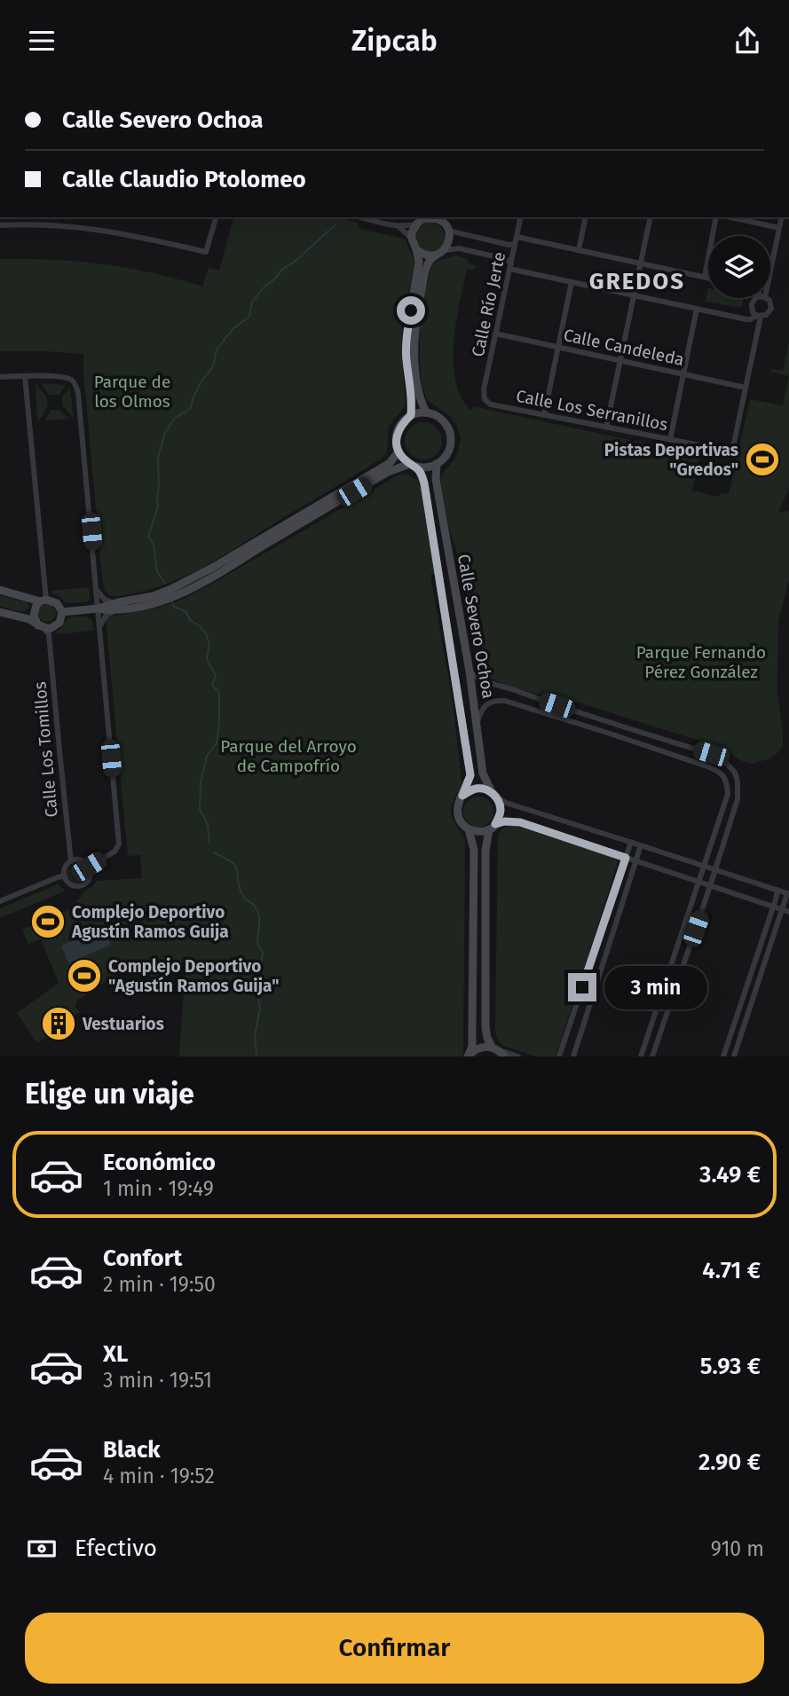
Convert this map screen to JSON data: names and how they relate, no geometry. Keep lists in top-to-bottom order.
{
  "streets": {
    "main road": ["Calle Severo Ochoa"],
    "street": [
      "Calle Río Jerte",
      "Calle Candeleda",
      "Calle Los Serranillos",
      "Calle Los Tomillos"
    ]
  },
  "crossings": [
    ["Calle Río Jerte", "Calle Candeleda"],
    ["Calle Río Jerte", "Calle Los Serranillos"],
    ["Calle Candeleda", "Calle Los Serranillos"]
  ],
  "districts": ["GREDOS"],
  "parks": ["Parque de los Olmos", "Parque Fernando Pérez González", "Parque del Arroyo de Campofrío"],
  "places": {
    "sports": ["Pistas Deportivas \"Gredos\"", "Complejo Deportivo Agustín Ramos Guija", "Complejo Deportivo \"Agustín Ramos Guija\""],
    "building": ["Vestuarios"]
  },
  "page": {
    "header": "Zipcab",
    "banner": ["Calle Severo Ochoa", "Calle Claudio Ptolomeo"],
    "bubble": "3 min",
    "heading": "Elige un viaje",
    "list": [
      {
        "name": "Económico",
        "note": "1 min · 19:49",
        "value": "3.49 €"
      },
      {
        "name": "Confort",
        "note": "2 min · 19:50",
        "value": "4.71 €"
      },
      {
        "name": "XL",
        "note": "3 min · 19:51",
        "value": "5.93 €"
      },
      {
        "name": "Black",
        "note": "4 min · 19:52",
        "value": "2.90 €"
      }
    ],
    "pay": ["Efectivo", "910 m"],
    "buttons": "Confirmar"
  }
}
